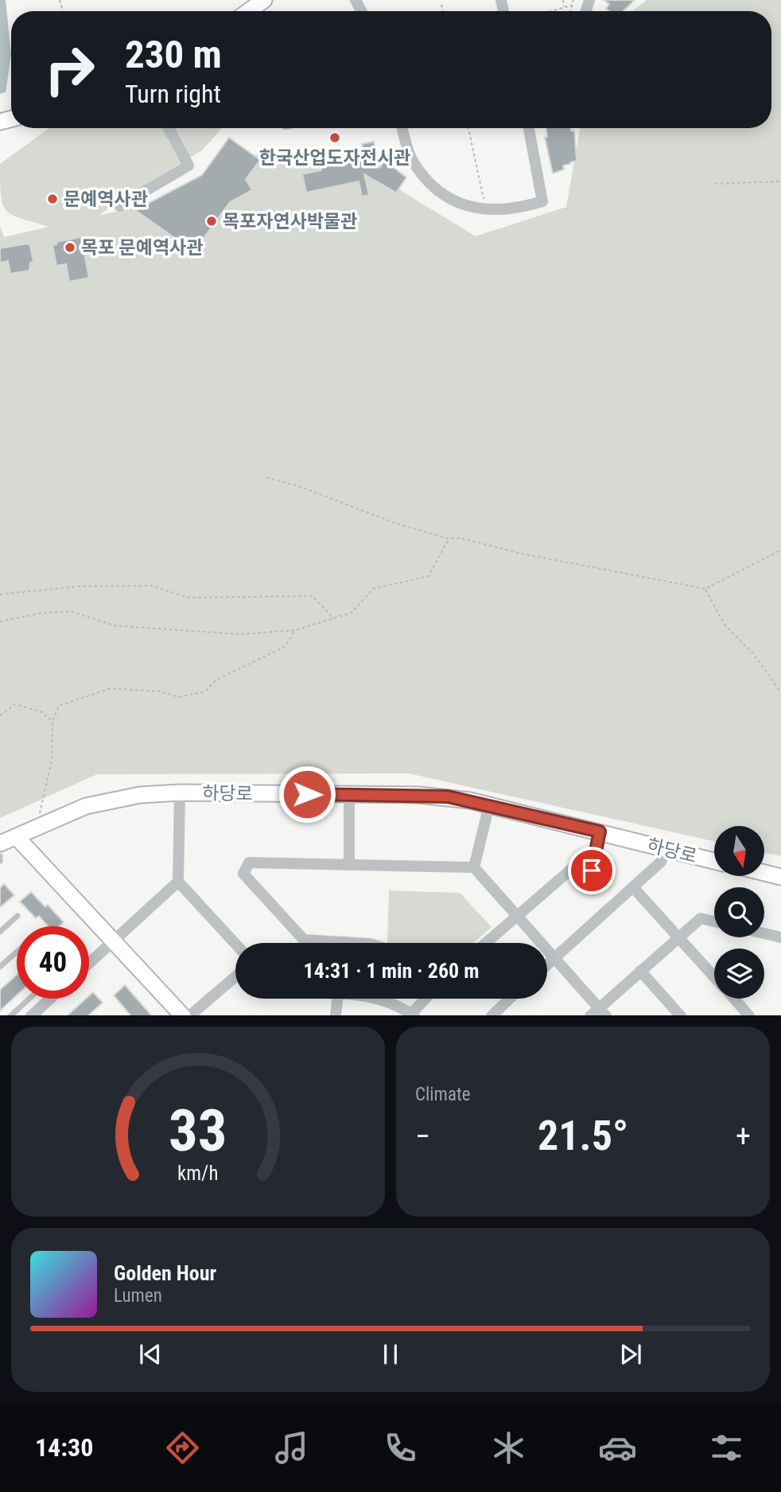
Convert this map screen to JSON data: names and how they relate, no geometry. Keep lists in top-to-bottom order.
{
  "streets": {
    "street": ["하당로"]
  },
  "places": [
    "한국산업도자전시관",
    "문예역사관",
    "목포자연사박물관",
    "목포 문예역사관"
  ],
  "north": "bottom",
  "page": {
    "turn": ["230 m", "Turn right"],
    "limit": "40",
    "trip": "14:31 · 1 min · 260 m",
    "tile": "Climate",
    "heat": ["−", "21.5°", "+"],
    "song": ["Golden Hour", "Lumen"],
    "tabs": "14:30",
    "gauge": ["33", "km/h"]
  }
}
